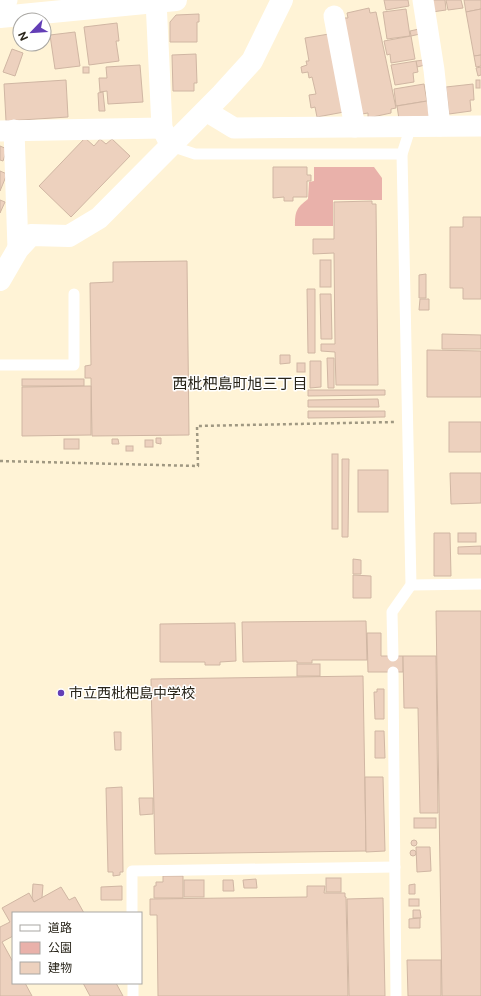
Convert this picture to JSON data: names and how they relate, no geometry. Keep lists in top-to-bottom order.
{
  "districts": ["西枇杷島町旭三丁目"],
  "places": ["市立西枇杷島中学校"],
  "legend": ["道路", "公園", "建物"],
  "north": "bottom left"
}
